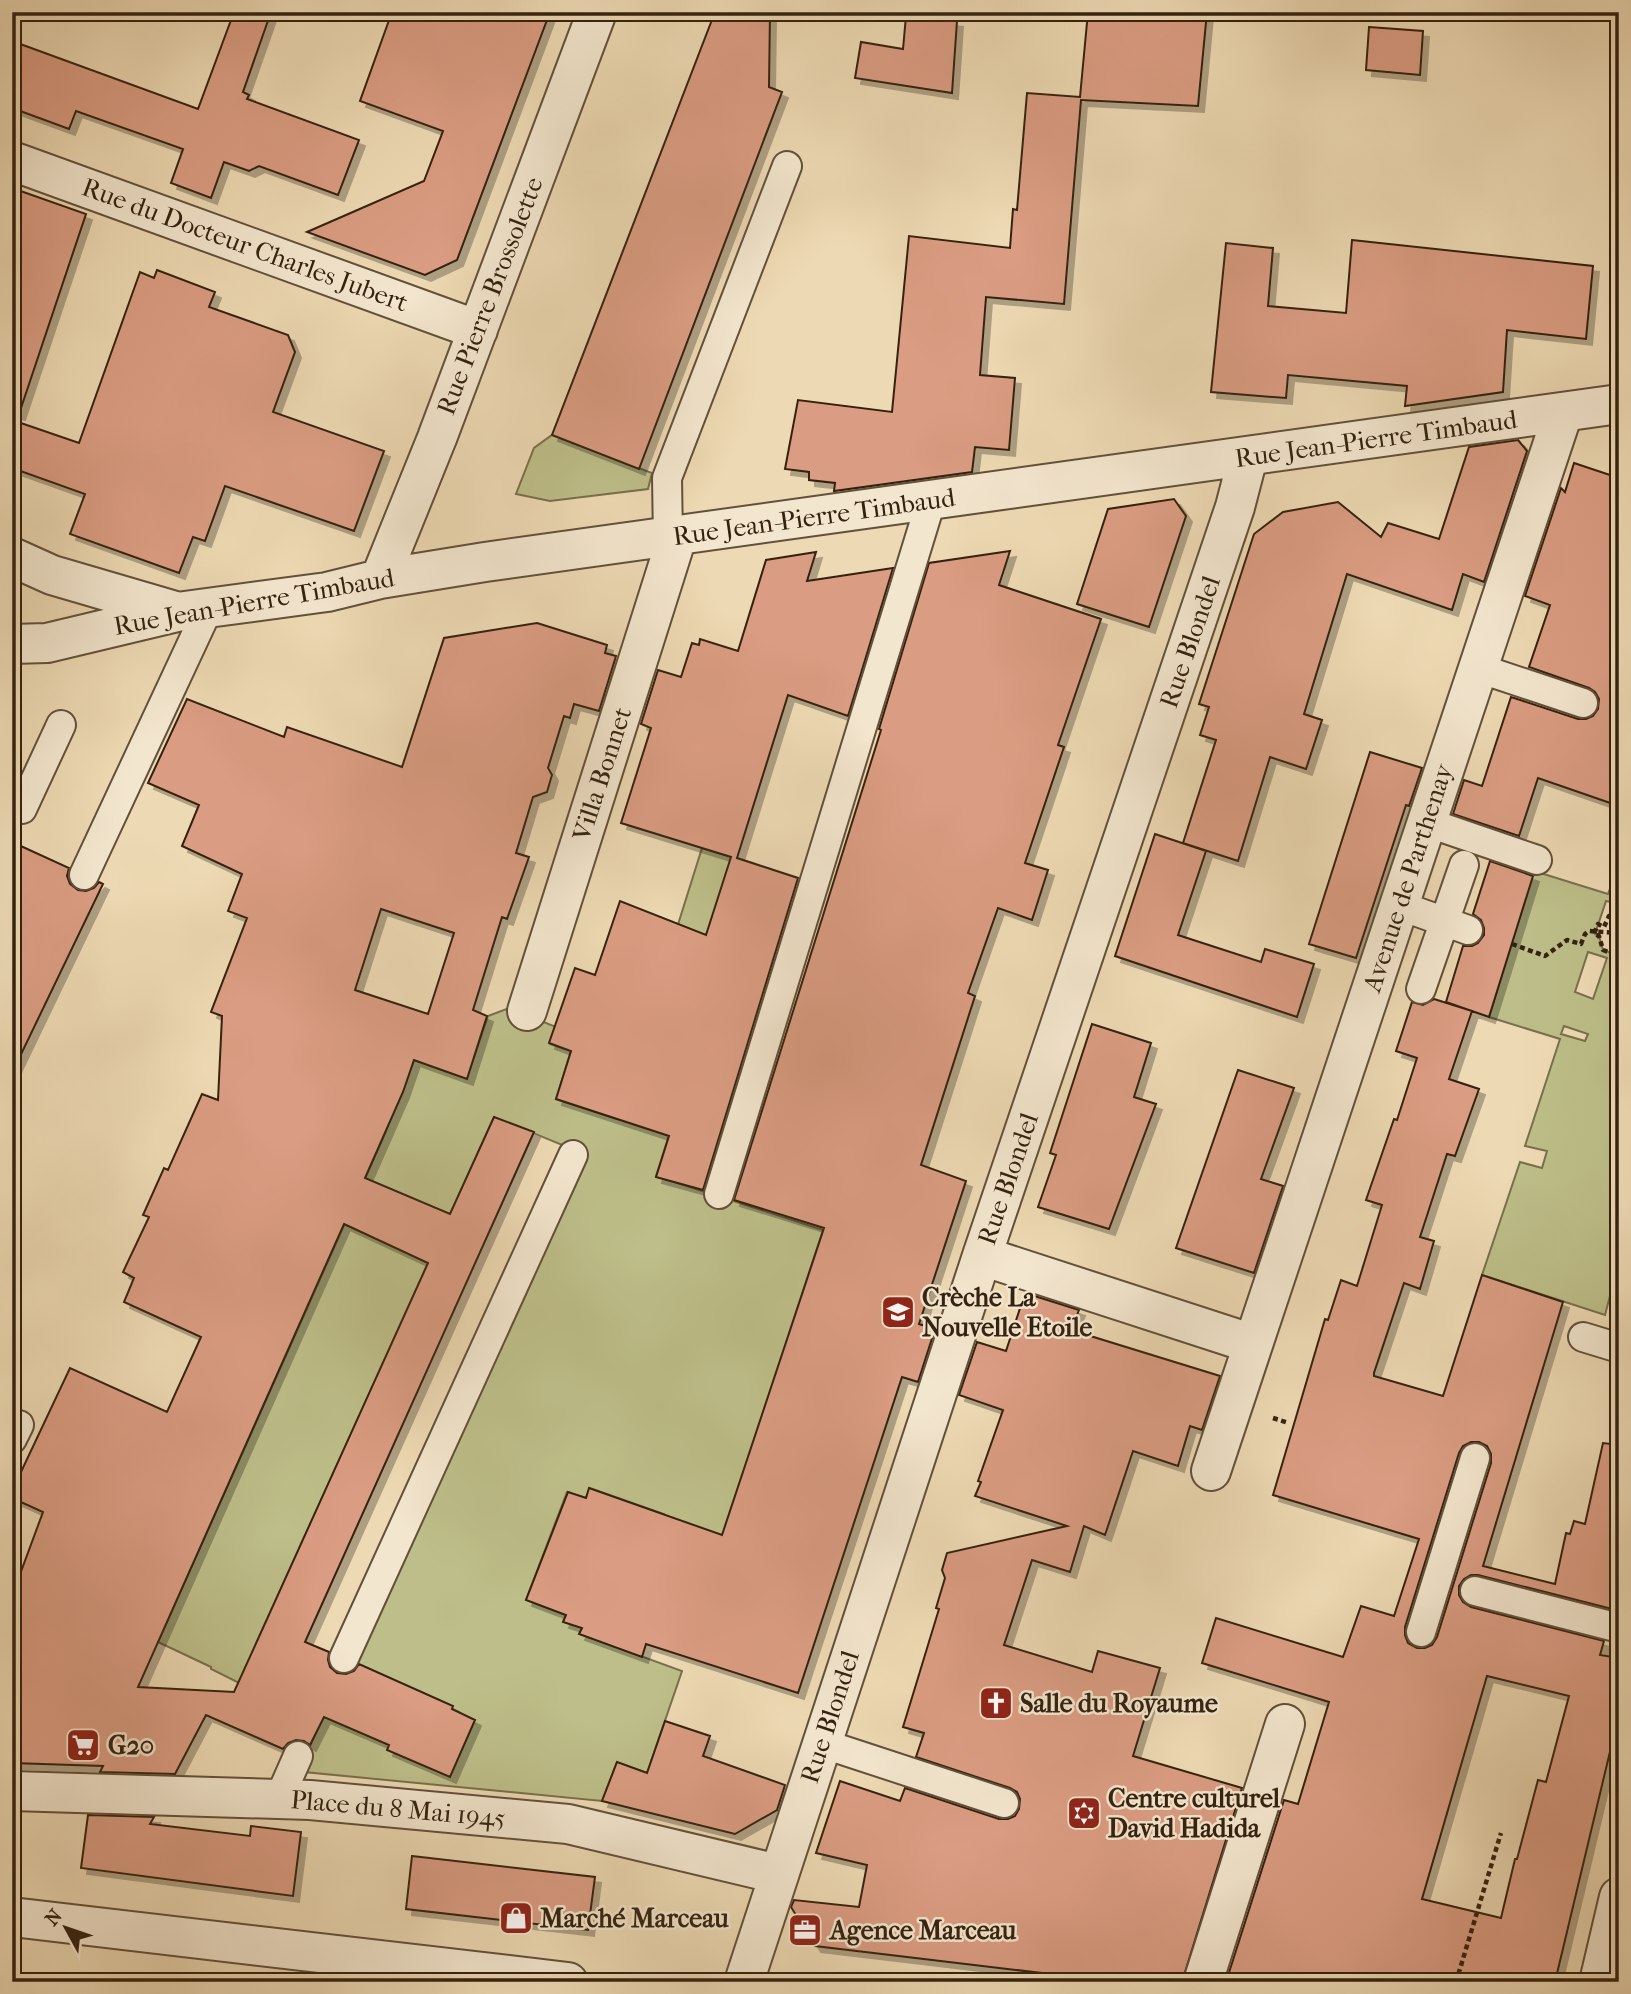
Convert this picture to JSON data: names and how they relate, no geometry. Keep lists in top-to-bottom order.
{
  "streets": {
    "street": [
      "Rue du Docteur Charles Jubert",
      "Rue Pierre Brossolette",
      "Rue Jean-Pierre Timbaud",
      "Rue Blondel",
      "Villa Bonnet",
      "Avenue de Parthenay",
      "Place du 8 Mai 1945"
    ]
  },
  "crossings": [
    ["Rue du Docteur Charles Jubert", "Rue Pierre Brossolette"],
    ["Rue Pierre Brossolette", "Rue Jean-Pierre Timbaud"],
    ["Rue Jean-Pierre Timbaud", "Rue Blondel"],
    ["Rue Jean-Pierre Timbaud", "Villa Bonnet"],
    ["Rue Jean-Pierre Timbaud", "Avenue de Parthenay"],
    ["Rue Blondel", "Place du 8 Mai 1945"]
  ],
  "places": {
    "school or university": ["Crèche La Nouvelle Etoile"],
    "church": ["Salle du Royaume"],
    "supermarket": ["G20"],
    "synagogue": ["Centre culturel David Hadida"],
    "shop": ["Marché Marceau"],
    "office": ["Agence Marceau"]
  },
  "north": "top left"
}
